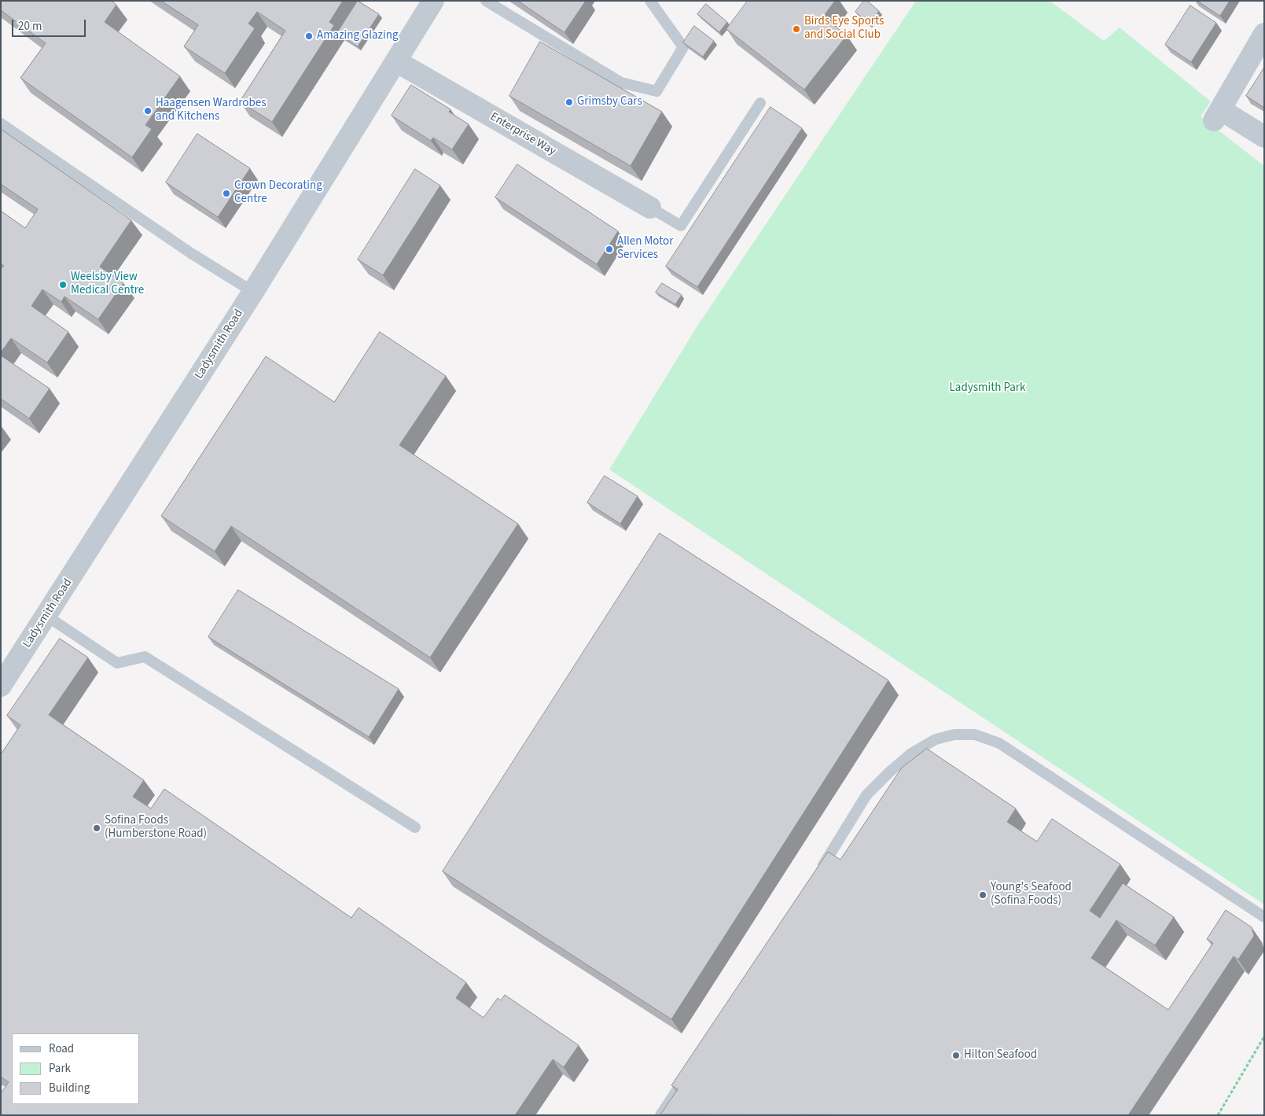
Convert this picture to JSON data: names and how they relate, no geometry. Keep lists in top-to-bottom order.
{
  "streets": {
    "street": ["Enterprise Way", "Ladysmith Road"]
  },
  "crossings": [
    ["Enterprise Way", "Ladysmith Road"]
  ],
  "parks": ["Ladysmith Park"],
  "places": [
    "Birds Eye Sports and Social Club",
    "Amazing Glazing",
    "Grimsby Cars",
    "Haagensen Wardrobes and Kitchens",
    "Crown Decorating Centre",
    "Allen Motor Services",
    "Weelsby View Medical Centre",
    "Sofina Foods (Humberstone Road)",
    "Young's Seafood (Sofina Foods)",
    "Hilton Seafood"
  ],
  "legend": ["Road", "Park", "Building"],
  "scale_bar": "20 m"
}
